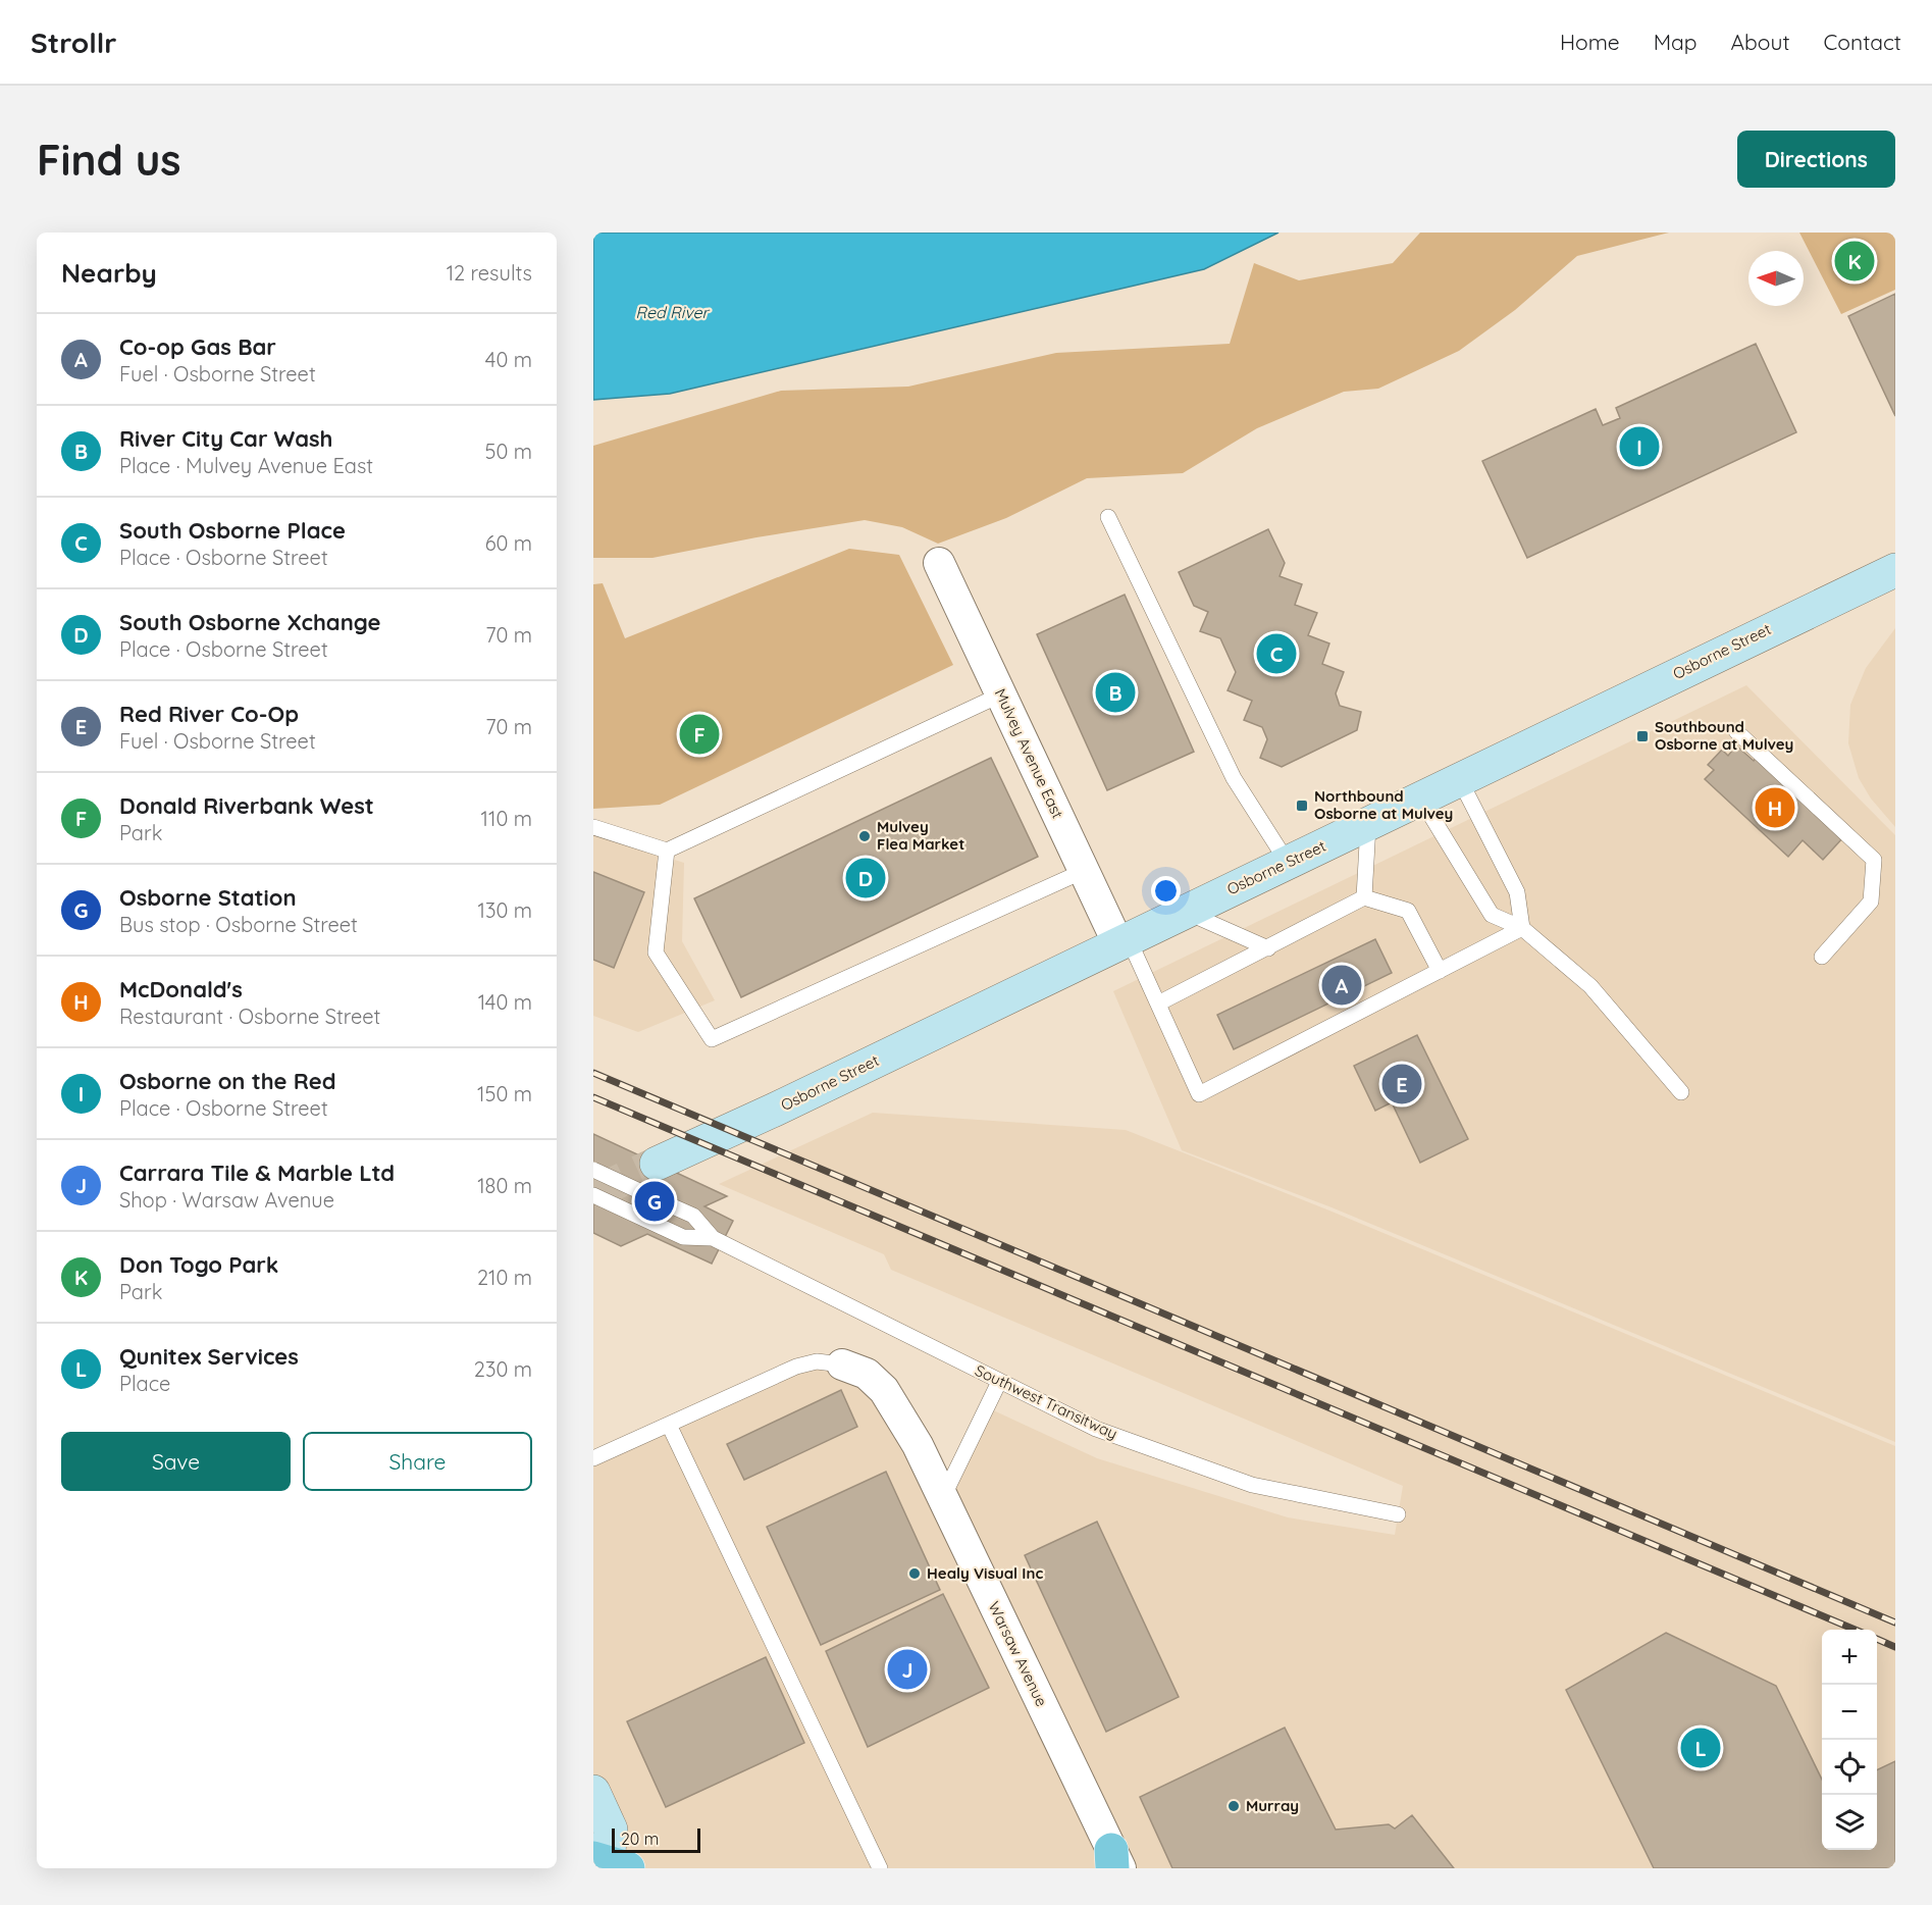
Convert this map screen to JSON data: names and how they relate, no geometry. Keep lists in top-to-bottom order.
{
  "streets": {
    "main road": ["Osborne Street"],
    "street": ["Mulvey Avenue East", "Warsaw Avenue"],
    "lane": ["Southwest Transitway"]
  },
  "crossings": [
    ["Osborne Street", "Mulvey Avenue East"]
  ],
  "water": ["Red River"],
  "places": {
    "transit": ["Southbound Osborne at Mulvey", "Northbound Osborne at Mulvey"],
    "other": ["Mulvey Flea Market", "Healy Visual Inc", "Murray"]
  },
  "scale_bar": "20 m",
  "north": "left",
  "page": {
    "header": "Strollr",
    "nav": [
      "Home",
      "Map",
      "About",
      "Contact"
    ],
    "buttons": [
      "Directions",
      ["Save", "Share"]
    ],
    "title": "Find us",
    "heading": ["Nearby", "12 results"],
    "pins": [
      "K",
      "I",
      "C",
      "B",
      "F",
      "H",
      "D",
      "A",
      "E",
      "G",
      "J",
      "L"
    ],
    "list": [
      {
        "mark": "A",
        "name": "Co-op Gas Bar",
        "note": "Fuel · Osborne Street",
        "value": "40 m"
      },
      {
        "mark": "B",
        "name": "River City Car Wash",
        "note": "Place · Mulvey Avenue East",
        "value": "50 m"
      },
      {
        "mark": "C",
        "name": "South Osborne Place",
        "note": "Place · Osborne Street",
        "value": "60 m"
      },
      {
        "mark": "D",
        "name": "South Osborne Xchange",
        "note": "Place · Osborne Street",
        "value": "70 m"
      },
      {
        "mark": "E",
        "name": "Red River Co-Op",
        "note": "Fuel · Osborne Street",
        "value": "70 m"
      },
      {
        "mark": "F",
        "name": "Donald Riverbank West",
        "note": "Park",
        "value": "110 m"
      },
      {
        "mark": "G",
        "name": "Osborne Station",
        "note": "Bus stop · Osborne Street",
        "value": "130 m"
      },
      {
        "mark": "H",
        "name": "McDonald's",
        "note": "Restaurant · Osborne Street",
        "value": "140 m"
      },
      {
        "mark": "I",
        "name": "Osborne on the Red",
        "note": "Place · Osborne Street",
        "value": "150 m"
      },
      {
        "mark": "J",
        "name": "Carrara Tile & Marble Ltd",
        "note": "Shop · Warsaw Avenue",
        "value": "180 m"
      },
      {
        "mark": "K",
        "name": "Don Togo Park",
        "note": "Park",
        "value": "210 m"
      },
      {
        "mark": "L",
        "name": "Qunitex Services",
        "note": "Place",
        "value": "230 m"
      }
    ],
    "map_buttons": ["+", "−"],
    "scale": "20 m"
  }
}
